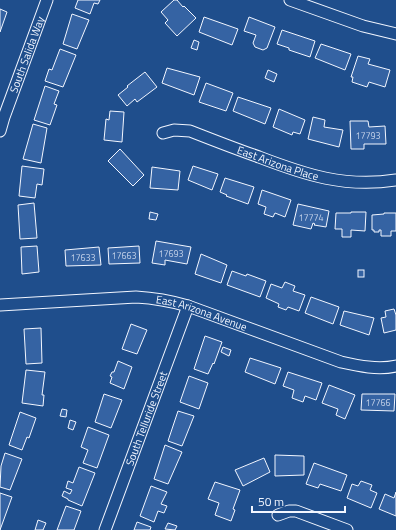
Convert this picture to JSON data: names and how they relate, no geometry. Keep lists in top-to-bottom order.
{
  "streets": {
    "street": [
      "South Salida Way",
      "East Arizona Place",
      "East Arizona Avenue",
      "South Telluride Street"
    ]
  },
  "crossings": [
    ["East Arizona Avenue", "South Telluride Street"]
  ],
  "house_numbers": [
    "17793",
    "17774",
    "17693",
    "17663",
    "17633",
    "17766"
  ],
  "scale_bar": "50 m"
}
